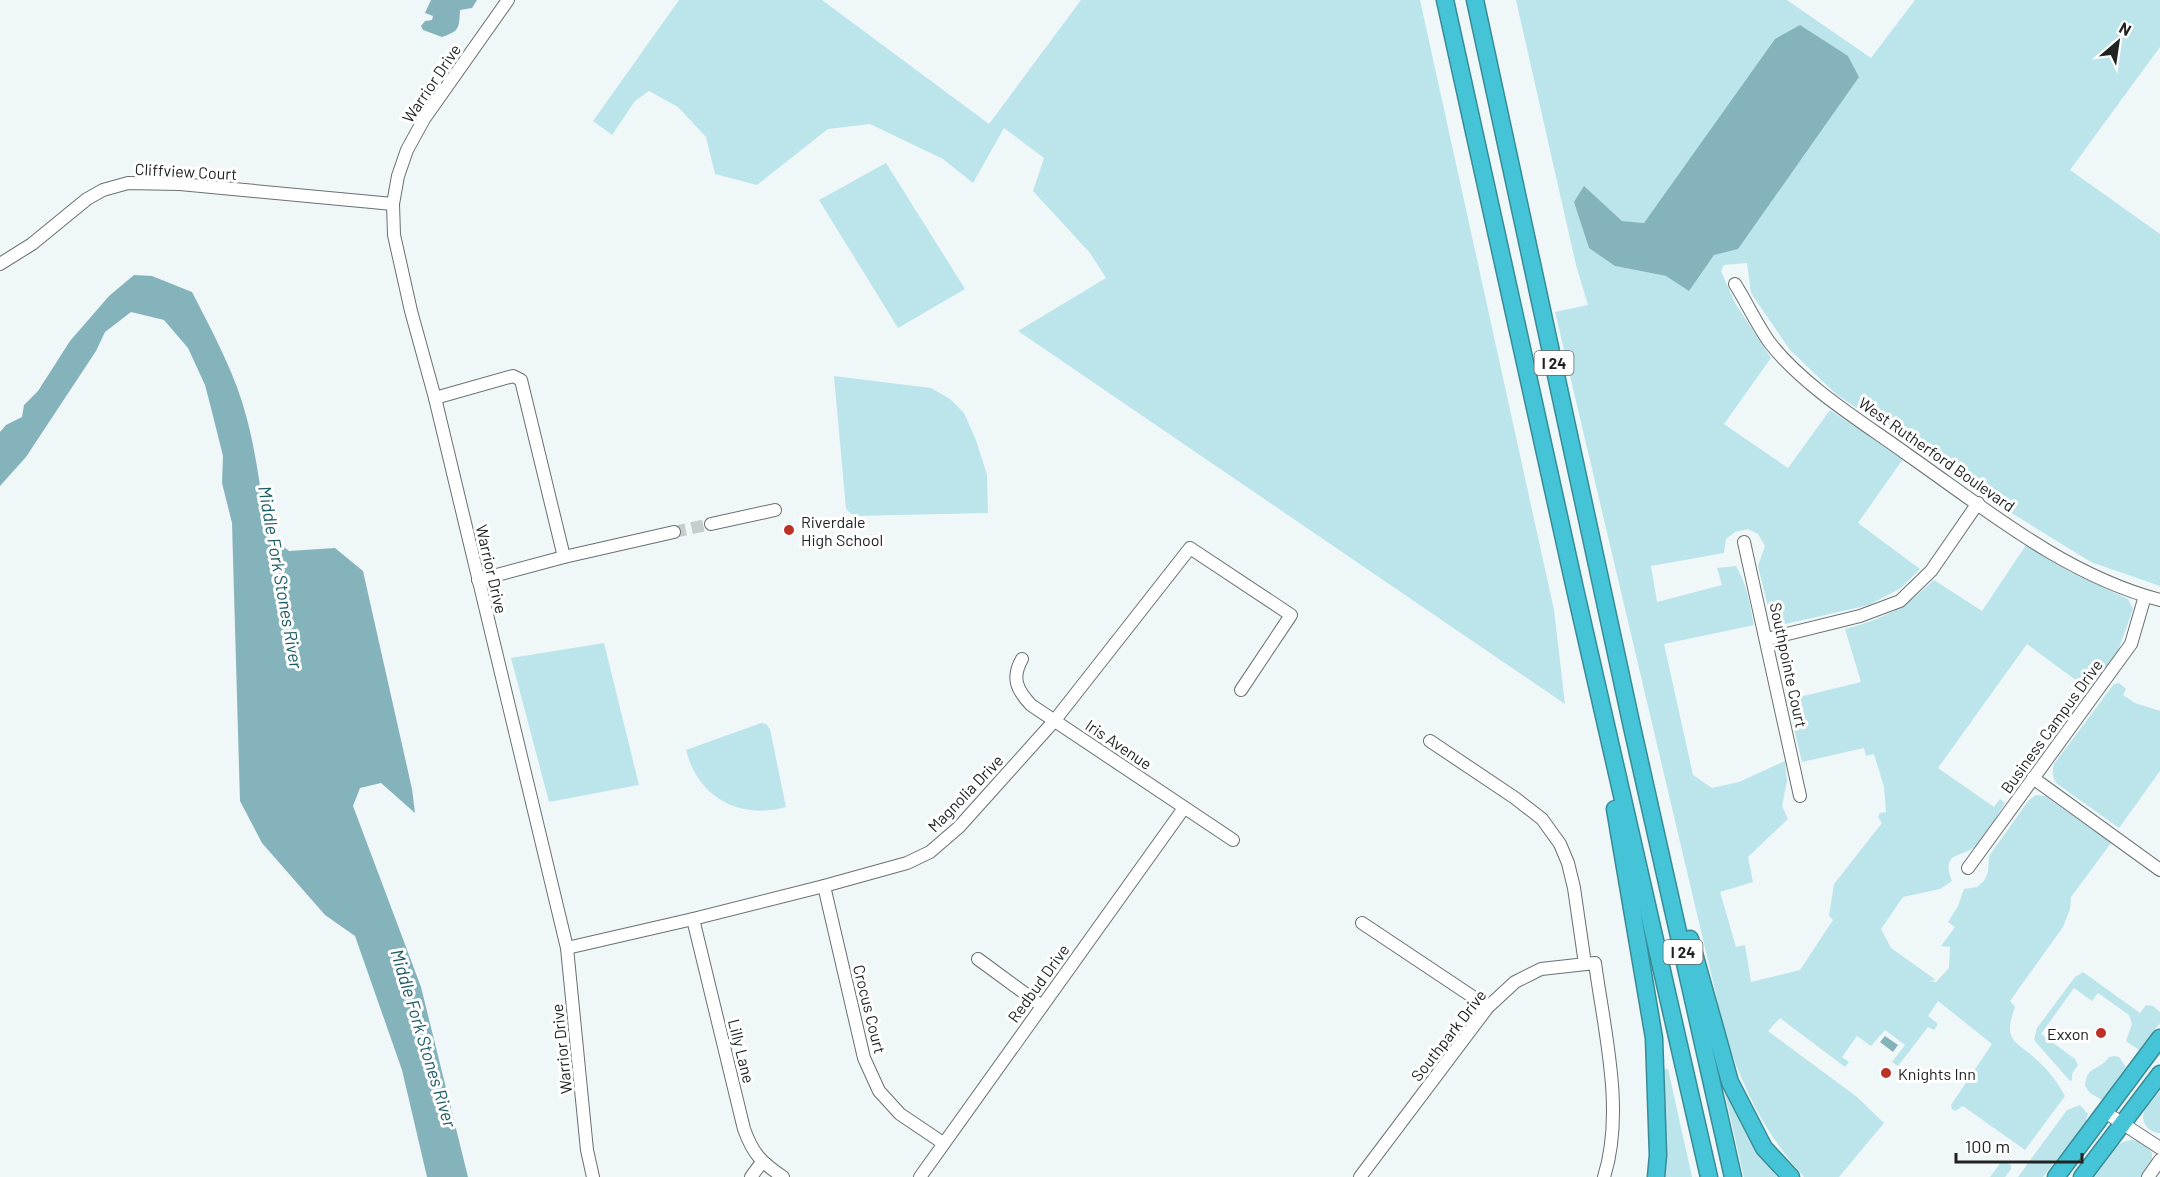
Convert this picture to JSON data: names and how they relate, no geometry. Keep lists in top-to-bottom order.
{
  "streets": {
    "highway": ["I 24"],
    "street": [
      "Warrior Drive",
      "Cliffview Court",
      "West Rutherford Boulevard",
      "Southpointe Court",
      "Business Campus Drive",
      "Iris Avenue",
      "Magnolia Drive",
      "Redbud Drive",
      "Crocus Court",
      "Southpark Drive",
      "Lilly Lane"
    ]
  },
  "crossings": [
    ["Warrior Drive", "Cliffview Court"],
    ["Warrior Drive", "Magnolia Drive"],
    ["West Rutherford Boulevard", "Business Campus Drive"],
    ["Iris Avenue", "Magnolia Drive"],
    ["Iris Avenue", "Redbud Drive"],
    ["Magnolia Drive", "Crocus Court"],
    ["Magnolia Drive", "Lilly Lane"],
    ["Redbud Drive", "Crocus Court"]
  ],
  "water": ["Middle Fork Stones River"],
  "places": ["Riverdale High School", "Exxon", "Knights Inn"],
  "scale_bar": "100 m",
  "north": "top right"
}
